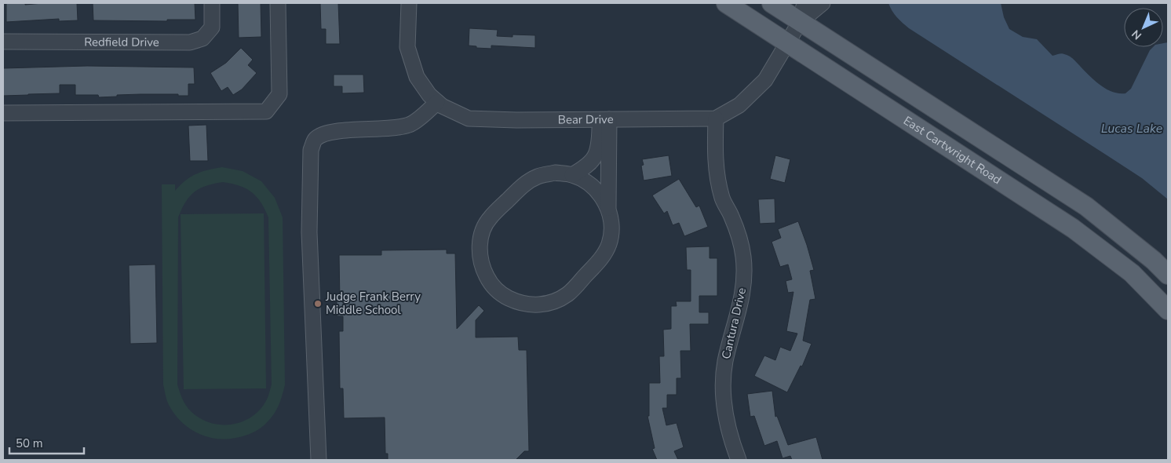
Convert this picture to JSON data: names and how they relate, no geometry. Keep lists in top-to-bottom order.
{
  "streets": {
    "main road": ["East Cartwright Road"],
    "street": ["Redfield Drive", "Bear Drive", "Cantura Drive"]
  },
  "crossings": [
    ["Bear Drive", "East Cartwright Road"],
    ["Bear Drive", "Cantura Drive"]
  ],
  "water": ["Lucas Lake"],
  "places": ["Judge Frank Berry Middle School"],
  "scale_bar": "50 m",
  "north": "bottom left"
}
